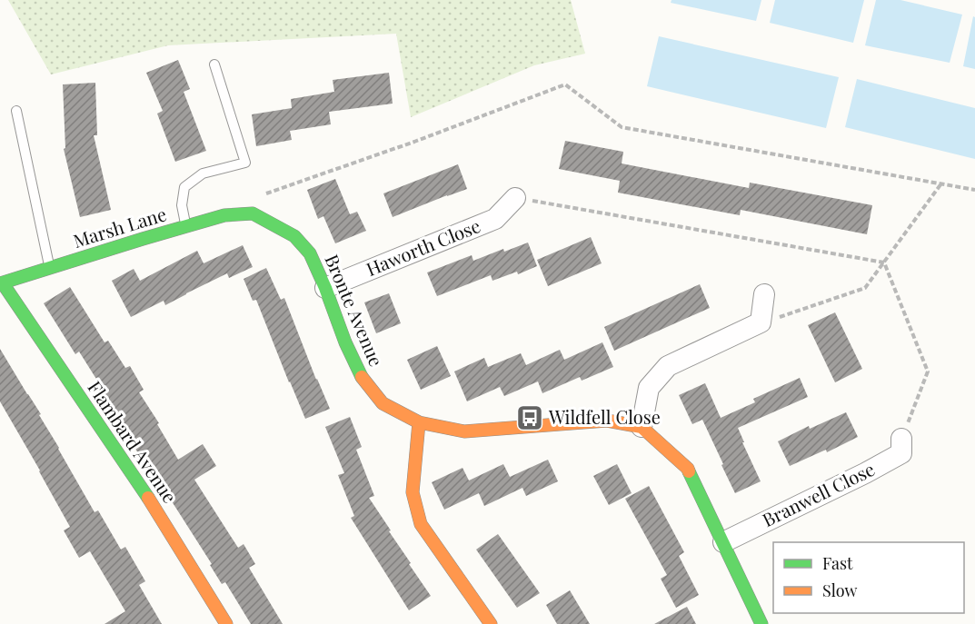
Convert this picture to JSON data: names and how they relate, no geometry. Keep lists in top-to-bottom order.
{
  "streets": {
    "street": [
      "Marsh Lane",
      "Haworth Close",
      "Bronte Avenue",
      "Flambard Avenue",
      "Branwell Close"
    ]
  },
  "crossings": [
    ["Marsh Lane", "Bronte Avenue"],
    ["Marsh Lane", "Flambard Avenue"],
    ["Haworth Close", "Bronte Avenue"]
  ],
  "places": {
    "bus stop": ["Wildfell Close"]
  },
  "legend": ["Fast", "Slow"]
}
